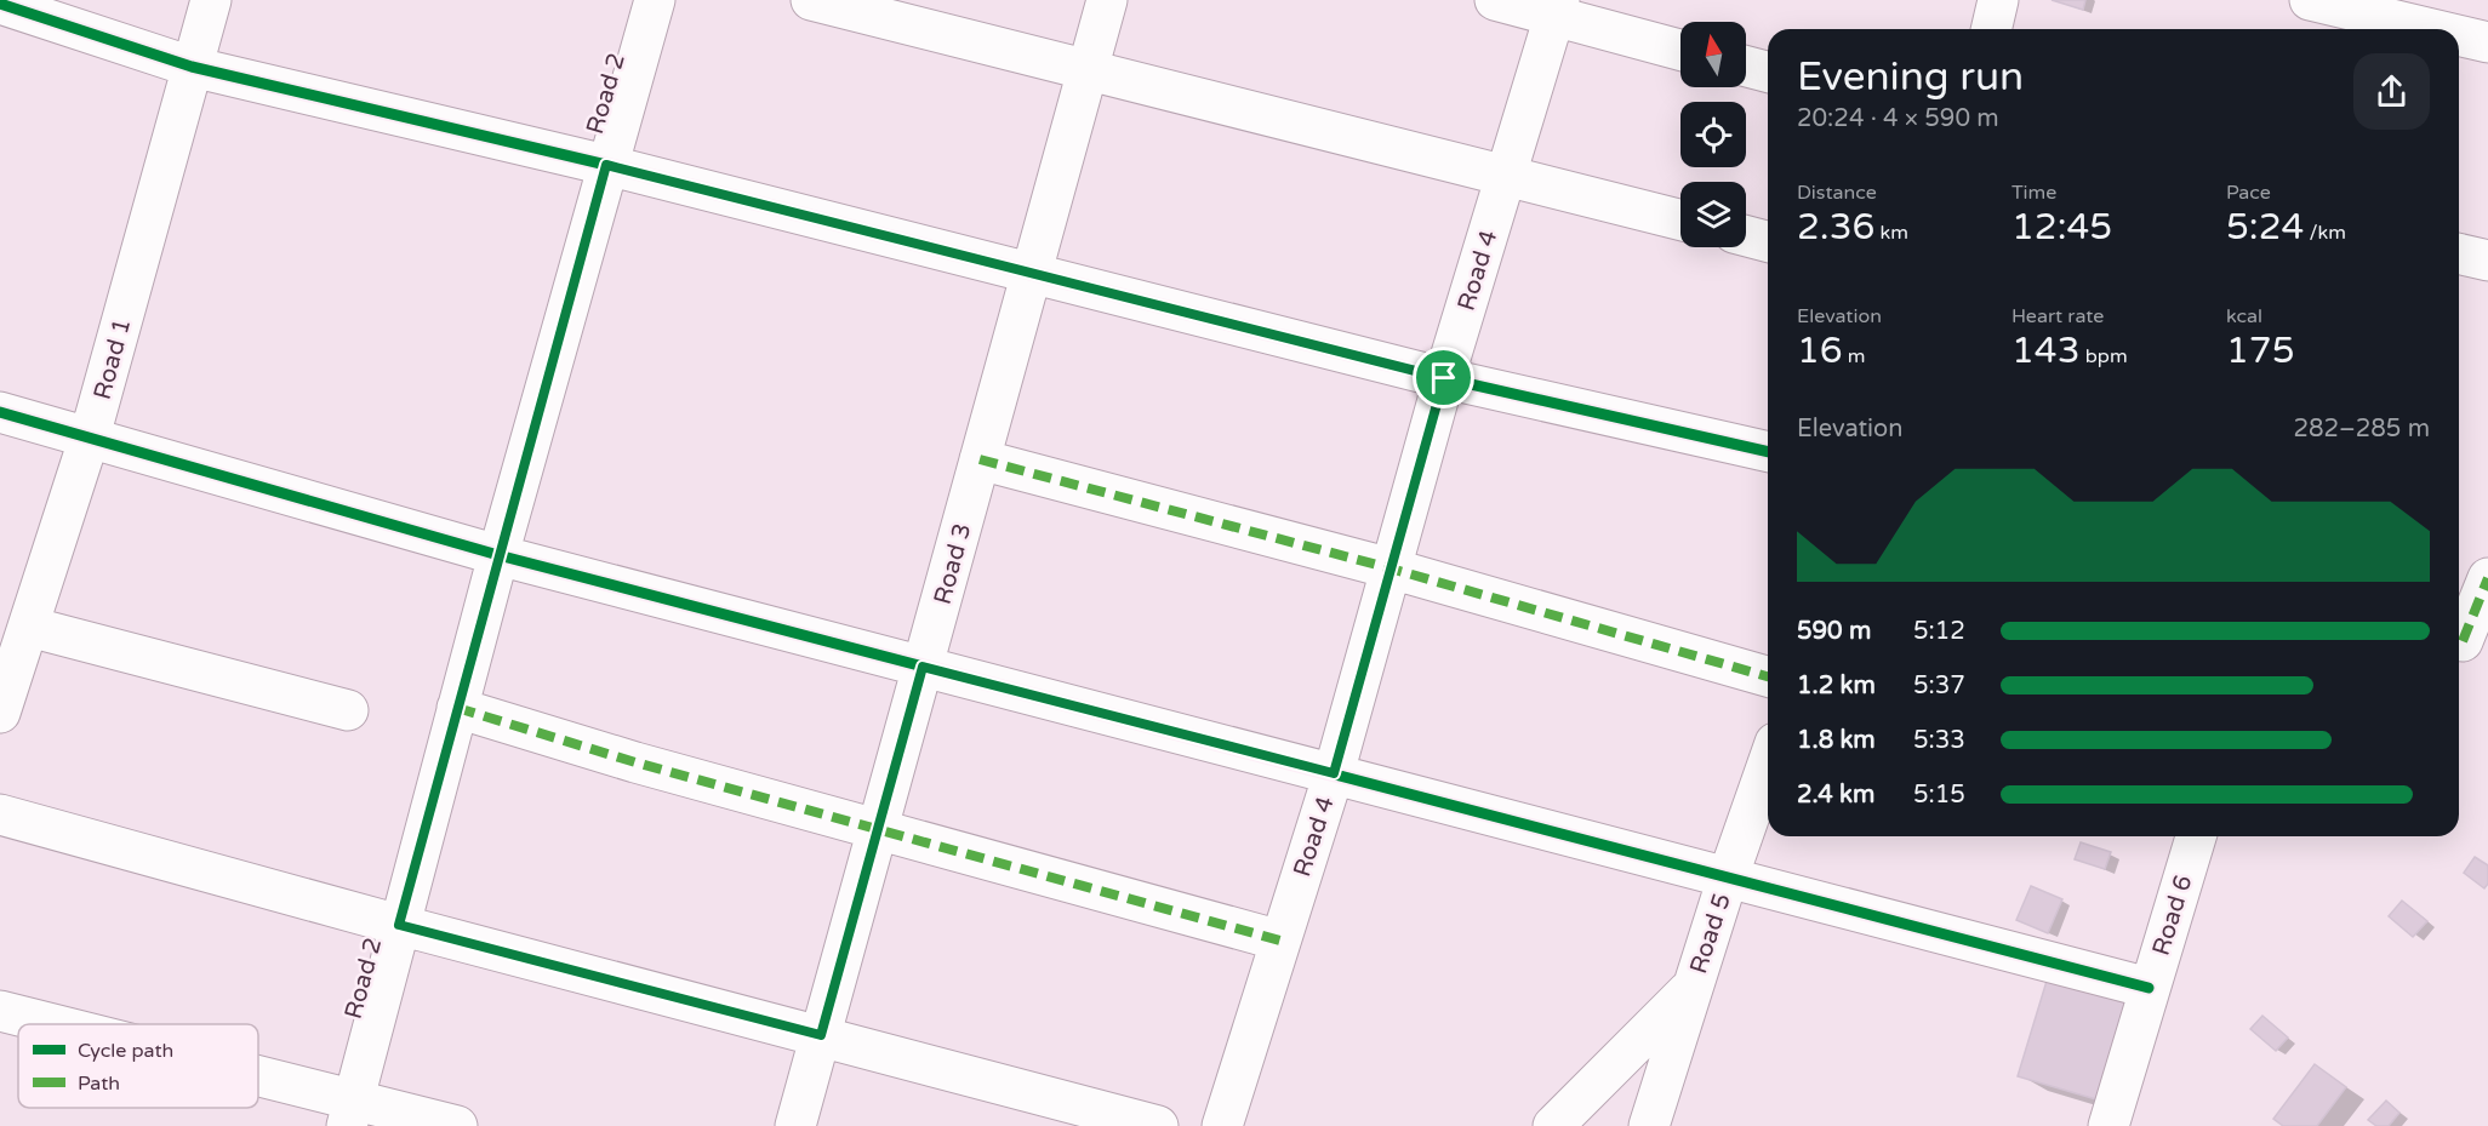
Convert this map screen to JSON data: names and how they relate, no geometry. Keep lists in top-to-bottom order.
{
  "streets": {
    "street": [
      "Road 2",
      "Road 4",
      "Road 1",
      "Road 3",
      "Road 6",
      "Road 5"
    ]
  },
  "legend": ["Cycle path", "Path"],
  "north": "top",
  "page": {
    "heading": ["Evening run", "20:24 · 4 × 590 m"],
    "stats": [
      ["Distance", "2.36 km"],
      ["Time", "12:45"],
      ["Pace", "5:24 /km"],
      ["Elevation", "16 m"],
      ["Heart rate", "143 bpm"],
      ["kcal", "175"]
    ],
    "chart": ["Elevation", "282–285 m"],
    "list": [
      {
        "name": "590 m",
        "note": "5:12"
      },
      {
        "name": "1.2 km",
        "note": "5:37"
      },
      {
        "name": "1.8 km",
        "note": "5:33"
      },
      {
        "name": "2.4 km",
        "note": "5:15"
      }
    ]
  }
}
